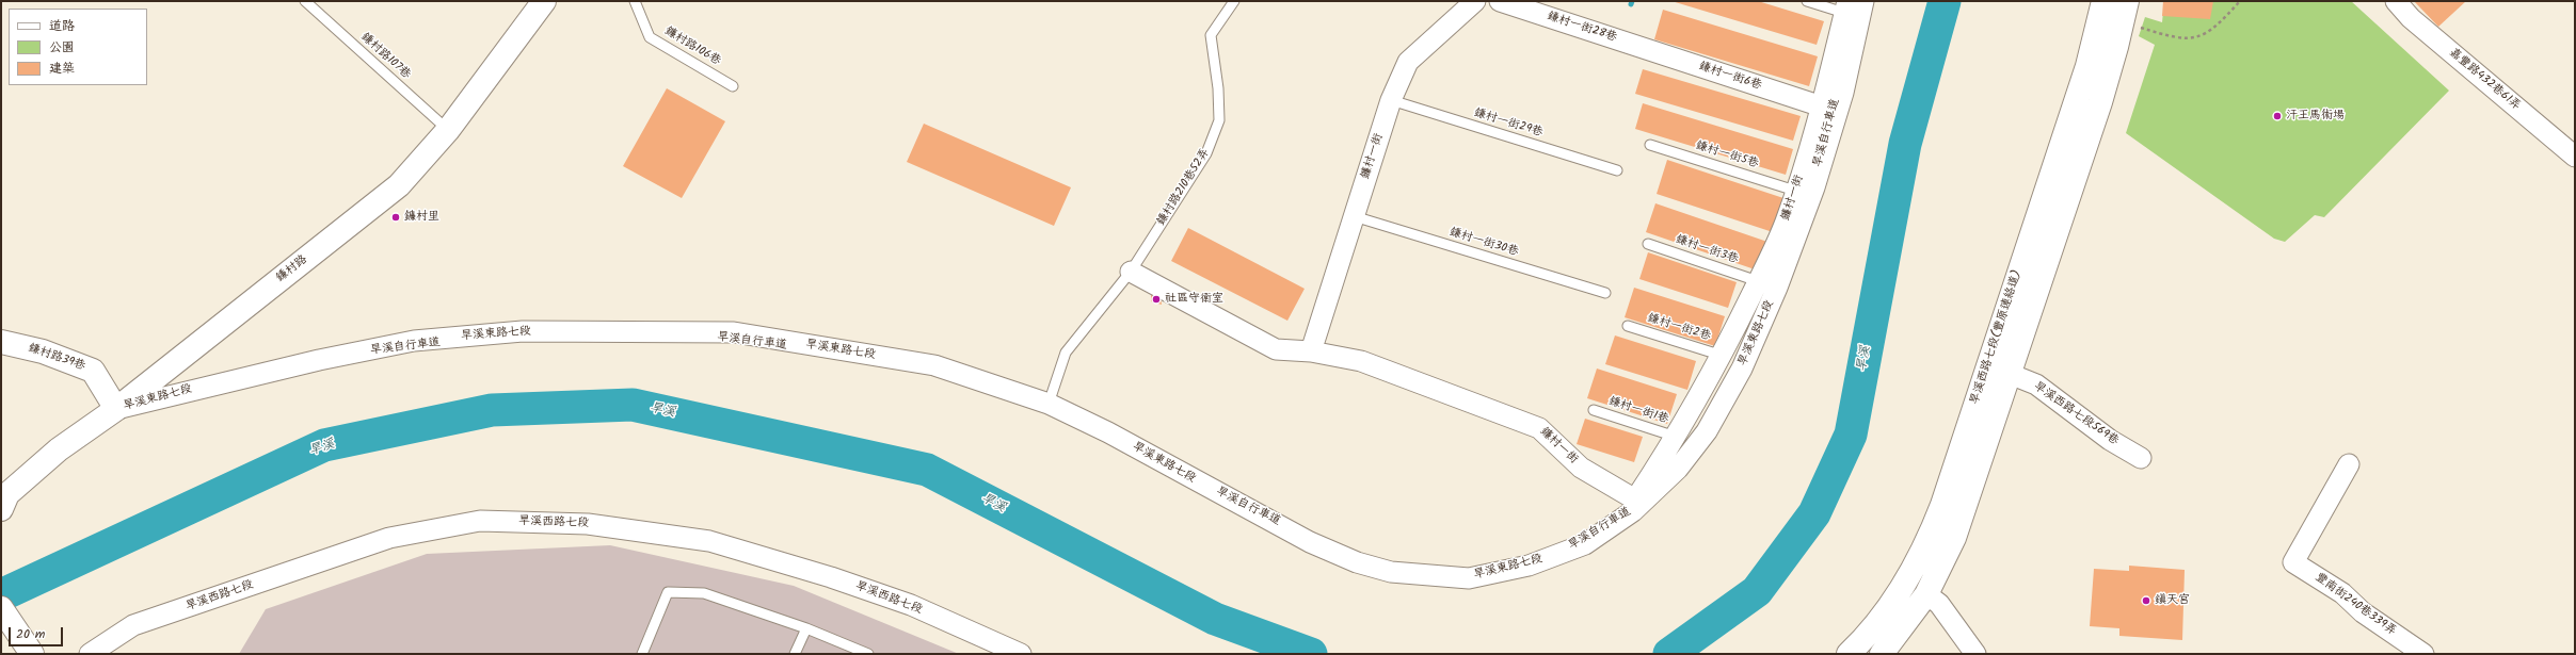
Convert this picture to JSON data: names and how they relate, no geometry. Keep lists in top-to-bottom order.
{
  "streets": {
    "street": [
      "鎌村一街28巷",
      "鎌村一街6巷",
      "嘉豐路432巷61弄",
      "鐮村一街",
      "鎌村路",
      "旱溪東路七段",
      "旱溪西路七段(豐原連絡道)",
      "鎌村路39巷",
      "旱溪西路七段569巷",
      "旱溪西路七段",
      "豐南街240巷339弄"
    ],
    "lane": [
      "鐮村路106巷",
      "鎌村路107巷",
      "鎌村一街29巷",
      "鎌村一街5巷",
      "鎌村路210巷52弄",
      "鎌村一街30巷",
      "鎌村一街3巷",
      "鎌村一街2巷",
      "鎌村一街1巷"
    ]
  },
  "crossings": [
    ["鎌村一街28巷", "鎌村一街6巷"],
    ["鎌村路107巷", "鎌村路"],
    ["鎌村一街6巷", "鐮村一街"],
    ["鎌村一街29巷", "鐮村一街"],
    ["鎌村一街5巷", "鐮村一街"],
    ["鐮村一街", "鎌村一街30巷"],
    ["鐮村一街", "鎌村一街3巷"],
    ["鐮村一街", "鎌村一街2巷"],
    ["鐮村一街", "鎌村一街1巷"],
    ["鎌村路210巷52弄", "旱溪東路七段"],
    ["鎌村路", "旱溪東路七段"],
    ["鎌村路", "鎌村路39巷"],
    ["旱溪東路七段", "鎌村路39巷"],
    ["旱溪西路七段(豐原連絡道)", "旱溪西路七段569巷"]
  ],
  "water": ["旱溪"],
  "places": [
    "汗王馬術場",
    "鐮村里",
    "社區守衛室",
    "鎮天宮"
  ],
  "legend": ["道路", "公園", "建築"],
  "scale_bar": "20 m"
}
